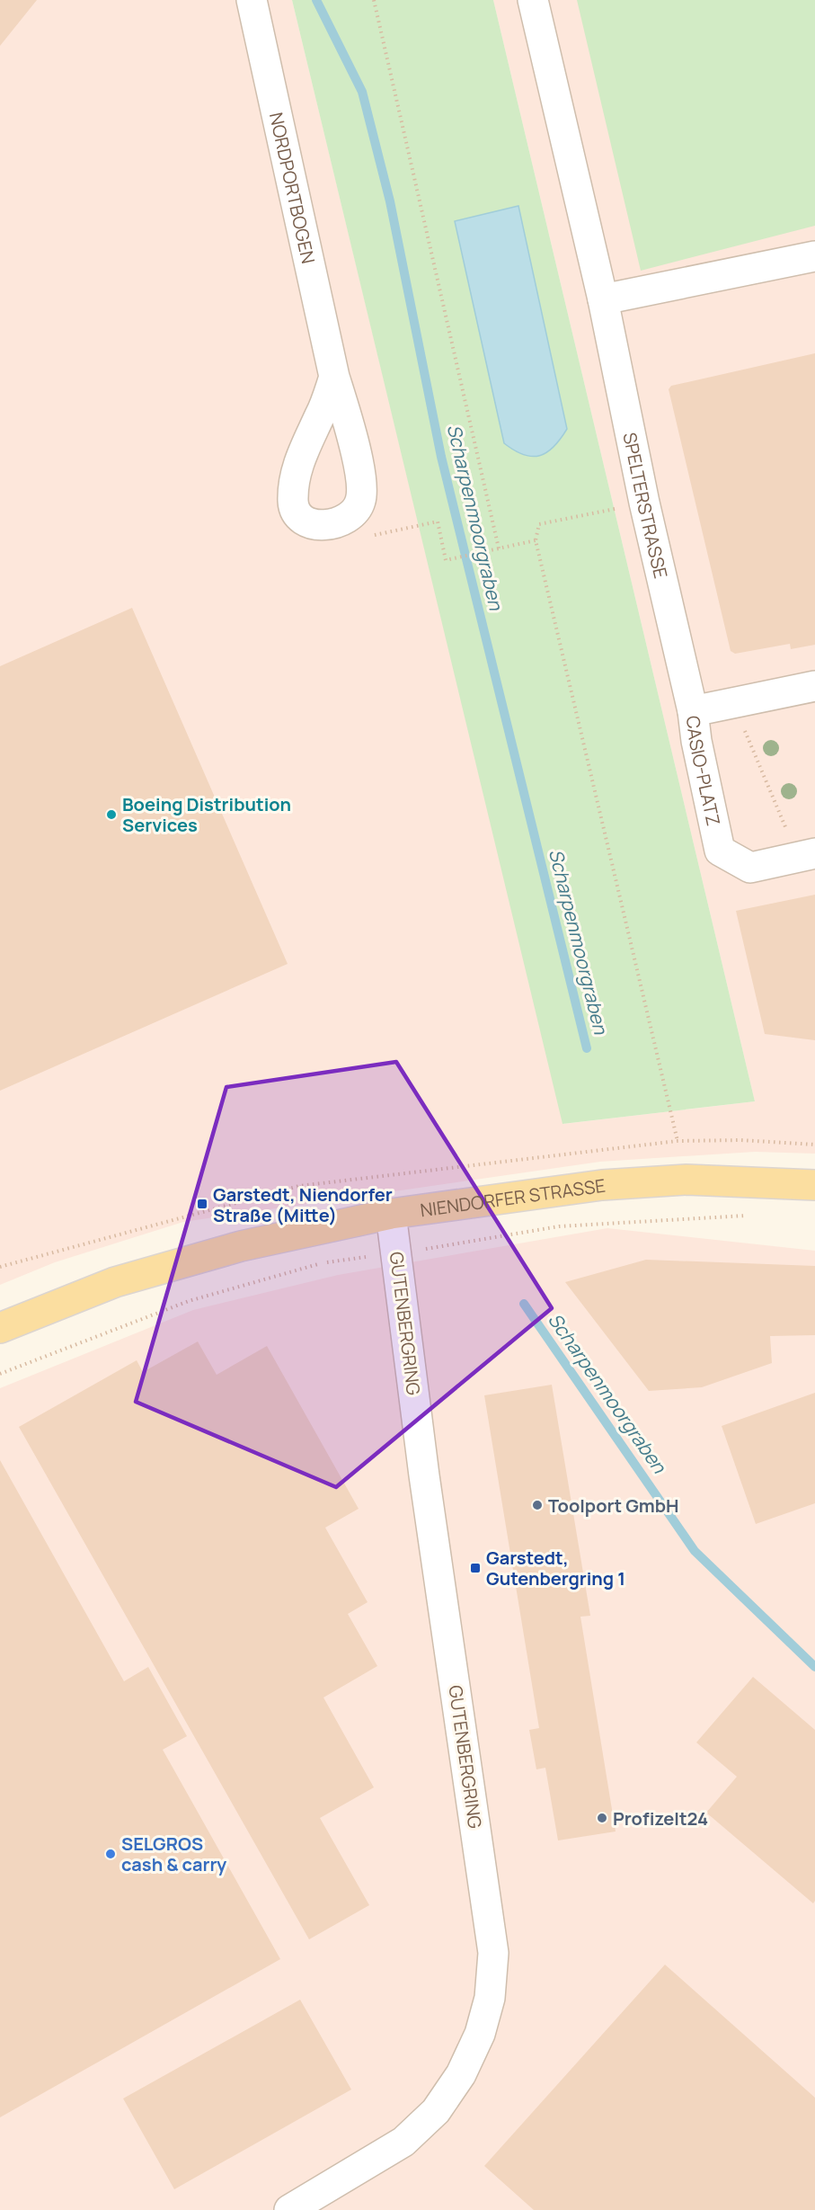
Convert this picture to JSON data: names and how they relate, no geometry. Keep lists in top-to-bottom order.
{
  "streets": {
    "main road": ["NIENDORFER STRASSE"],
    "street": [
      "NORDPORTBOGEN",
      "SPELTERSTRASSE",
      "CASIO-PLATZ",
      "GUTENBERGRING"
    ]
  },
  "crossings": [
    ["SPELTERSTRASSE", "CASIO-PLATZ"],
    ["NIENDORFER STRASSE", "GUTENBERGRING"]
  ],
  "water": ["Scharpenmoorgraben"],
  "places": {
    "other": [
      "Boeing Distribution Services",
      "Toolport GmbH",
      "Profizelt24",
      "SELGROS cash & carry"
    ],
    "transit": ["Garstedt, Niendorfer Straße (Mitte)", "Garstedt, Gutenbergring 1"]
  }
}
